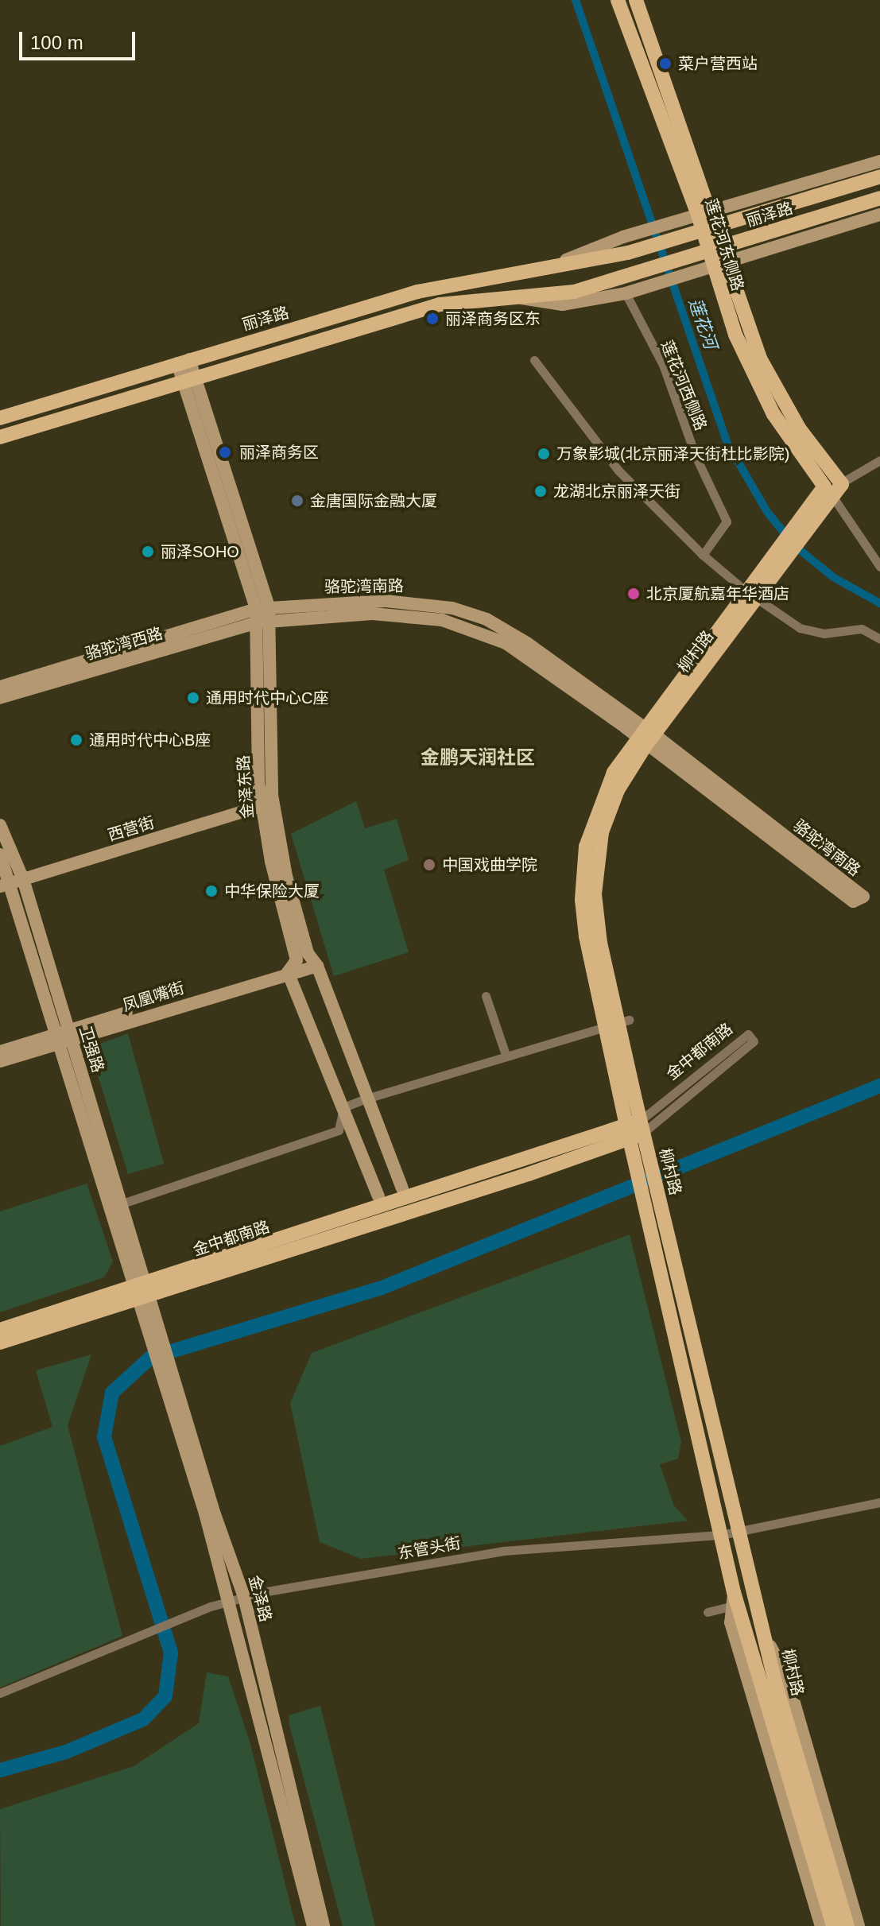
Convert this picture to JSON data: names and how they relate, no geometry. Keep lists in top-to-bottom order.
{
  "streets": {
    "main road": [
      "丽泽路",
      "莲花河东侧路",
      "柳村路",
      "金中都南路"
    ],
    "street": [
      "莲花河西侧路",
      "骆驼湾南路",
      "骆驼湾西路",
      "金泽东路",
      "西营街",
      "凤凰嘴街",
      "卫强路",
      "东管头街",
      "金泽路"
    ]
  },
  "crossings": [
    ["丽泽路", "莲花河东侧路"],
    ["丽泽路", "莲花河西侧路"],
    ["丽泽路", "金泽东路"],
    ["莲花河东侧路", "柳村路"],
    ["骆驼湾南路", "骆驼湾西路"],
    ["骆驼湾南路", "柳村路"],
    ["骆驼湾南路", "金泽东路"],
    ["骆驼湾西路", "金泽东路"],
    ["柳村路", "金中都南路"],
    ["柳村路", "东管头街"],
    ["金泽东路", "西营街"],
    ["金泽东路", "凤凰嘴街"],
    ["西营街", "卫强路"],
    ["凤凰嘴街", "卫强路"],
    ["卫强路", "金中都南路"],
    ["卫强路", "金泽路"],
    ["金中都南路", "金泽路"],
    ["东管头街", "金泽路"]
  ],
  "districts": ["金鹏天润社区"],
  "water": ["莲花河"],
  "places": [
    "菜户营西站",
    "丽泽商务区东",
    "丽泽商务区",
    "万象影城(北京丽泽天街杜比影院)",
    "龙湖北京丽泽天街",
    "金唐国际金融大厦",
    "丽泽SOHO",
    "北京厦航嘉年华酒店",
    "通用时代中心C座",
    "通用时代中心B座",
    "中国戏曲学院",
    "中华保险大厦"
  ],
  "scale_bar": "100 m"
}
